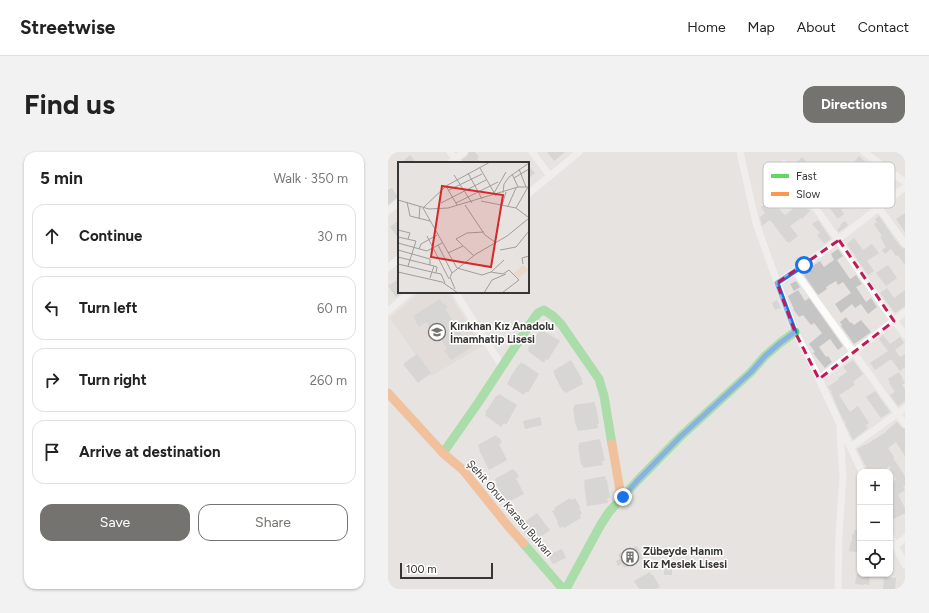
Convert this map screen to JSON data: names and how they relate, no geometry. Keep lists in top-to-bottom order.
{
  "streets": {
    "street": ["Şehit Onur Karasu Bulvarı"]
  },
  "places": {
    "school or university": ["Kırıkhan Kız Anadolu İmamhatip Lisesi"],
    "building": ["Zübeyde Hanım Kız Meslek Lisesi"]
  },
  "legend": ["Fast", "Slow"],
  "scale_bar": "100 m",
  "page": {
    "header": "Streetwise",
    "nav": [
      "Home",
      "Map",
      "About",
      "Contact"
    ],
    "buttons": [
      "Directions",
      ["Save", "Share"]
    ],
    "title": "Find us",
    "heading": ["5 min", "Walk · 350 m"],
    "list": [
      ["Continue", "30 m"],
      ["Turn left", "60 m"],
      ["Turn right", "260 m"],
      "Arrive at destination"
    ],
    "map_buttons": ["+", "−"],
    "scale": "100 m"
  }
}
